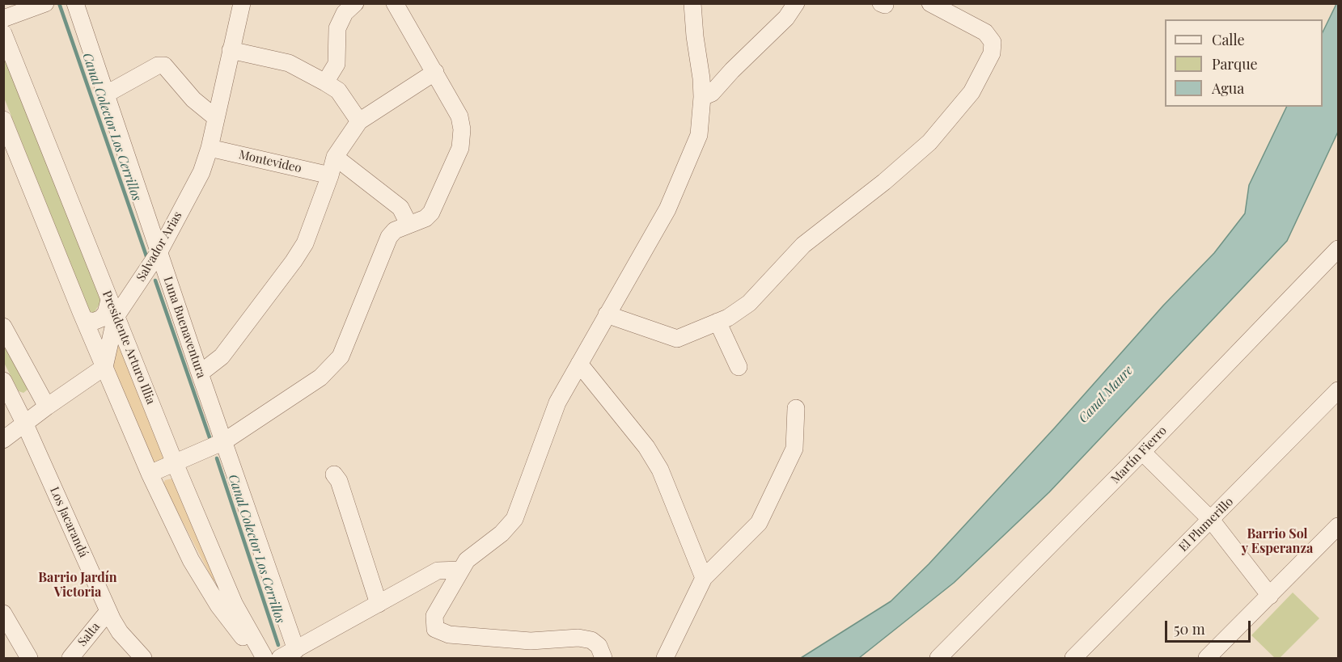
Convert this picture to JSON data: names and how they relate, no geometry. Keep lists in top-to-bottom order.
{
  "streets": {
    "street": [
      "Montevideo",
      "Salvador Arias",
      "Luna Buenaventura",
      "Presidente Arturo Illia",
      "Martín Fierro",
      "Los Jacarandá",
      "El Plumerillo",
      "Salta"
    ]
  },
  "crossings": [
    ["Montevideo", "Salvador Arias"],
    ["Salvador Arias", "Luna Buenaventura"],
    ["Salvador Arias", "Presidente Arturo Illia"],
    ["Los Jacarandá", "Salta"]
  ],
  "districts": ["Barrio Sol y Esperanza", "Barrio Jardín Victoria"],
  "water": ["Canal Colector Los Cerrillos", "Canal Maure"],
  "legend": ["Calle", "Parque", "Agua"],
  "scale_bar": "50 m"
}
